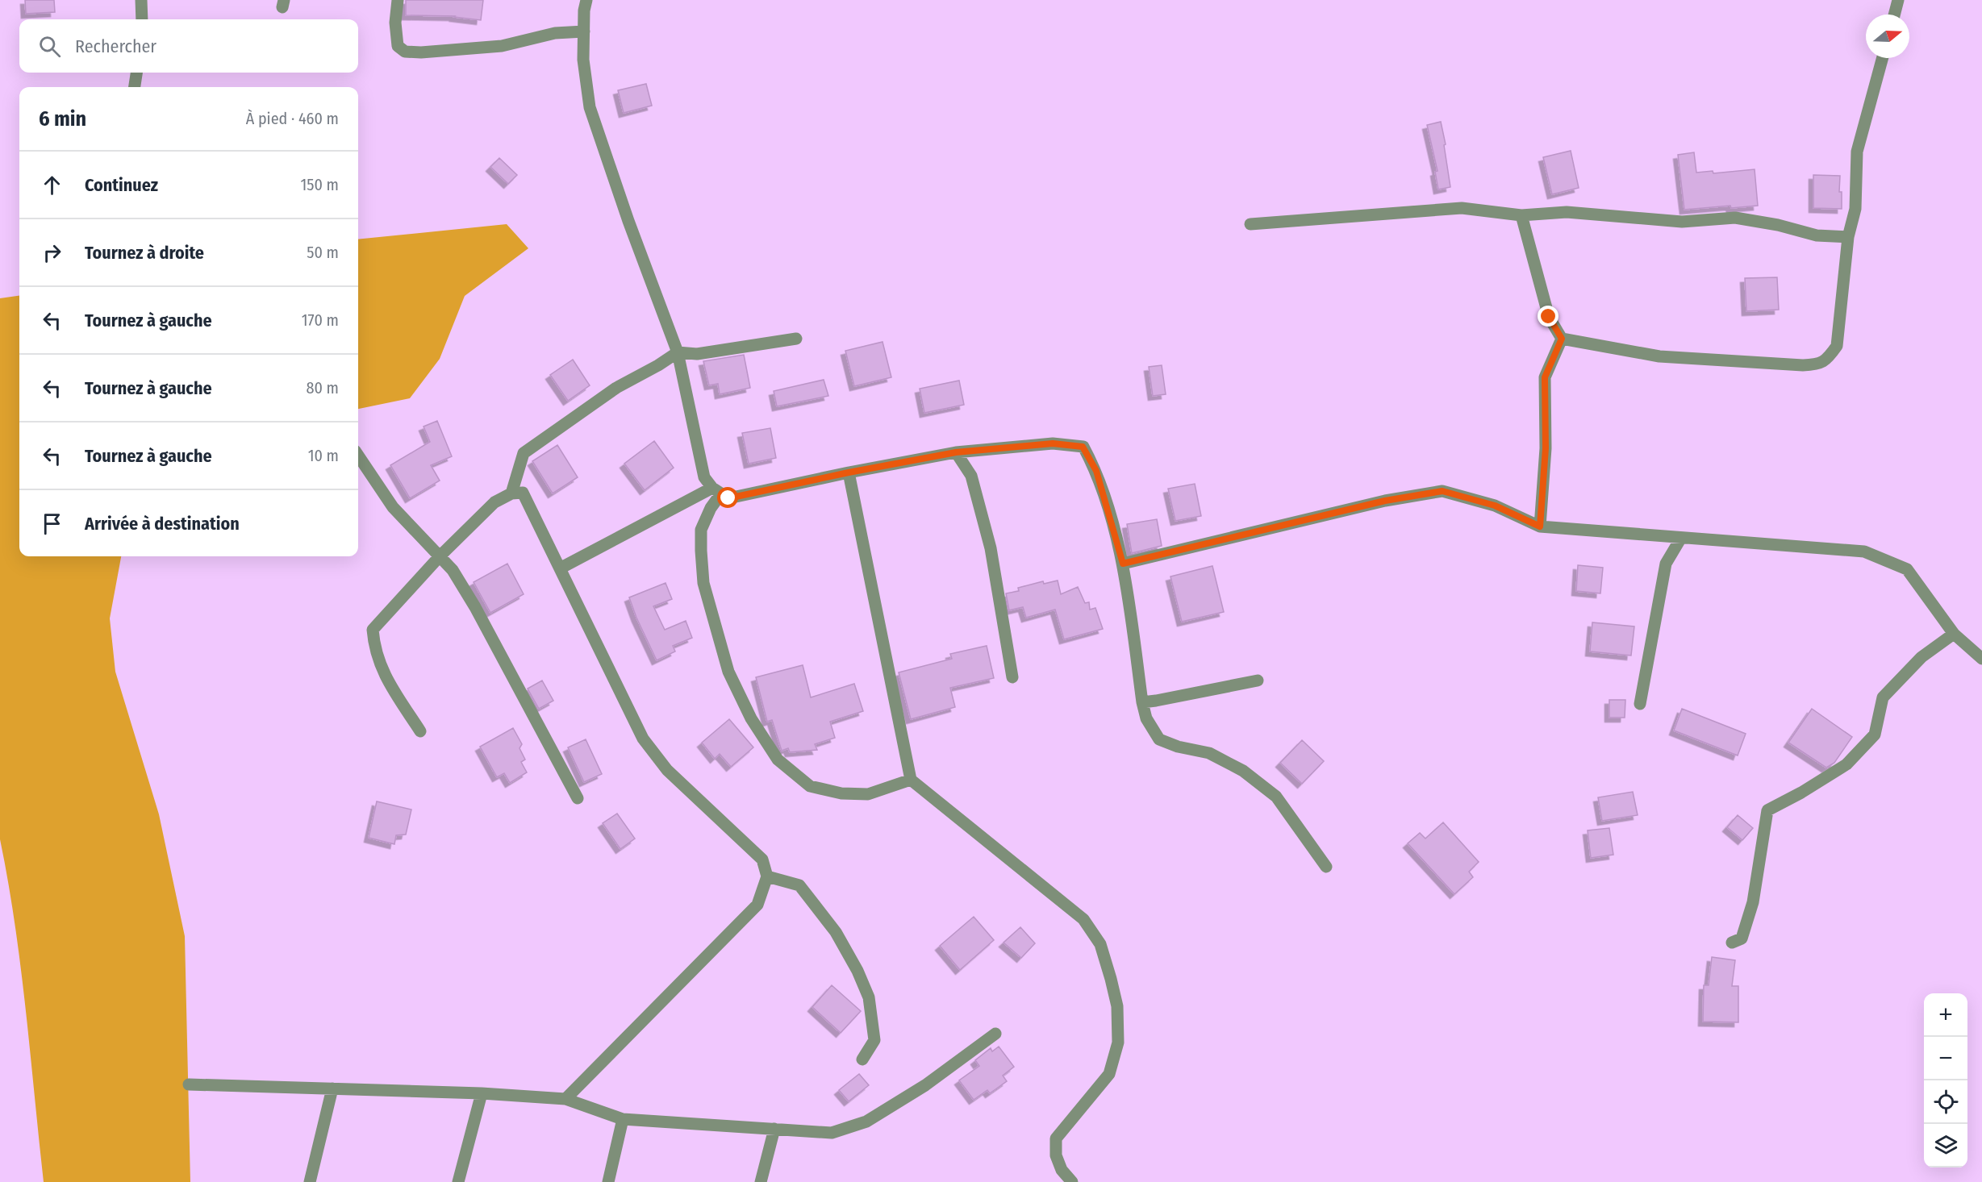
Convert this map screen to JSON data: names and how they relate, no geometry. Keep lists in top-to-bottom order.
{
  "north": "right",
  "page": {
    "search": "Rechercher",
    "heading": ["6 min", "À pied · 460 m"],
    "list": [
      ["Continuez", "150 m"],
      ["Tournez à droite", "50 m"],
      ["Tournez à gauche", "170 m"],
      ["Tournez à gauche", "80 m"],
      ["Tournez à gauche", "10 m"],
      "Arrivée à destination"
    ],
    "map_buttons": ["+", "−"]
  }
}
